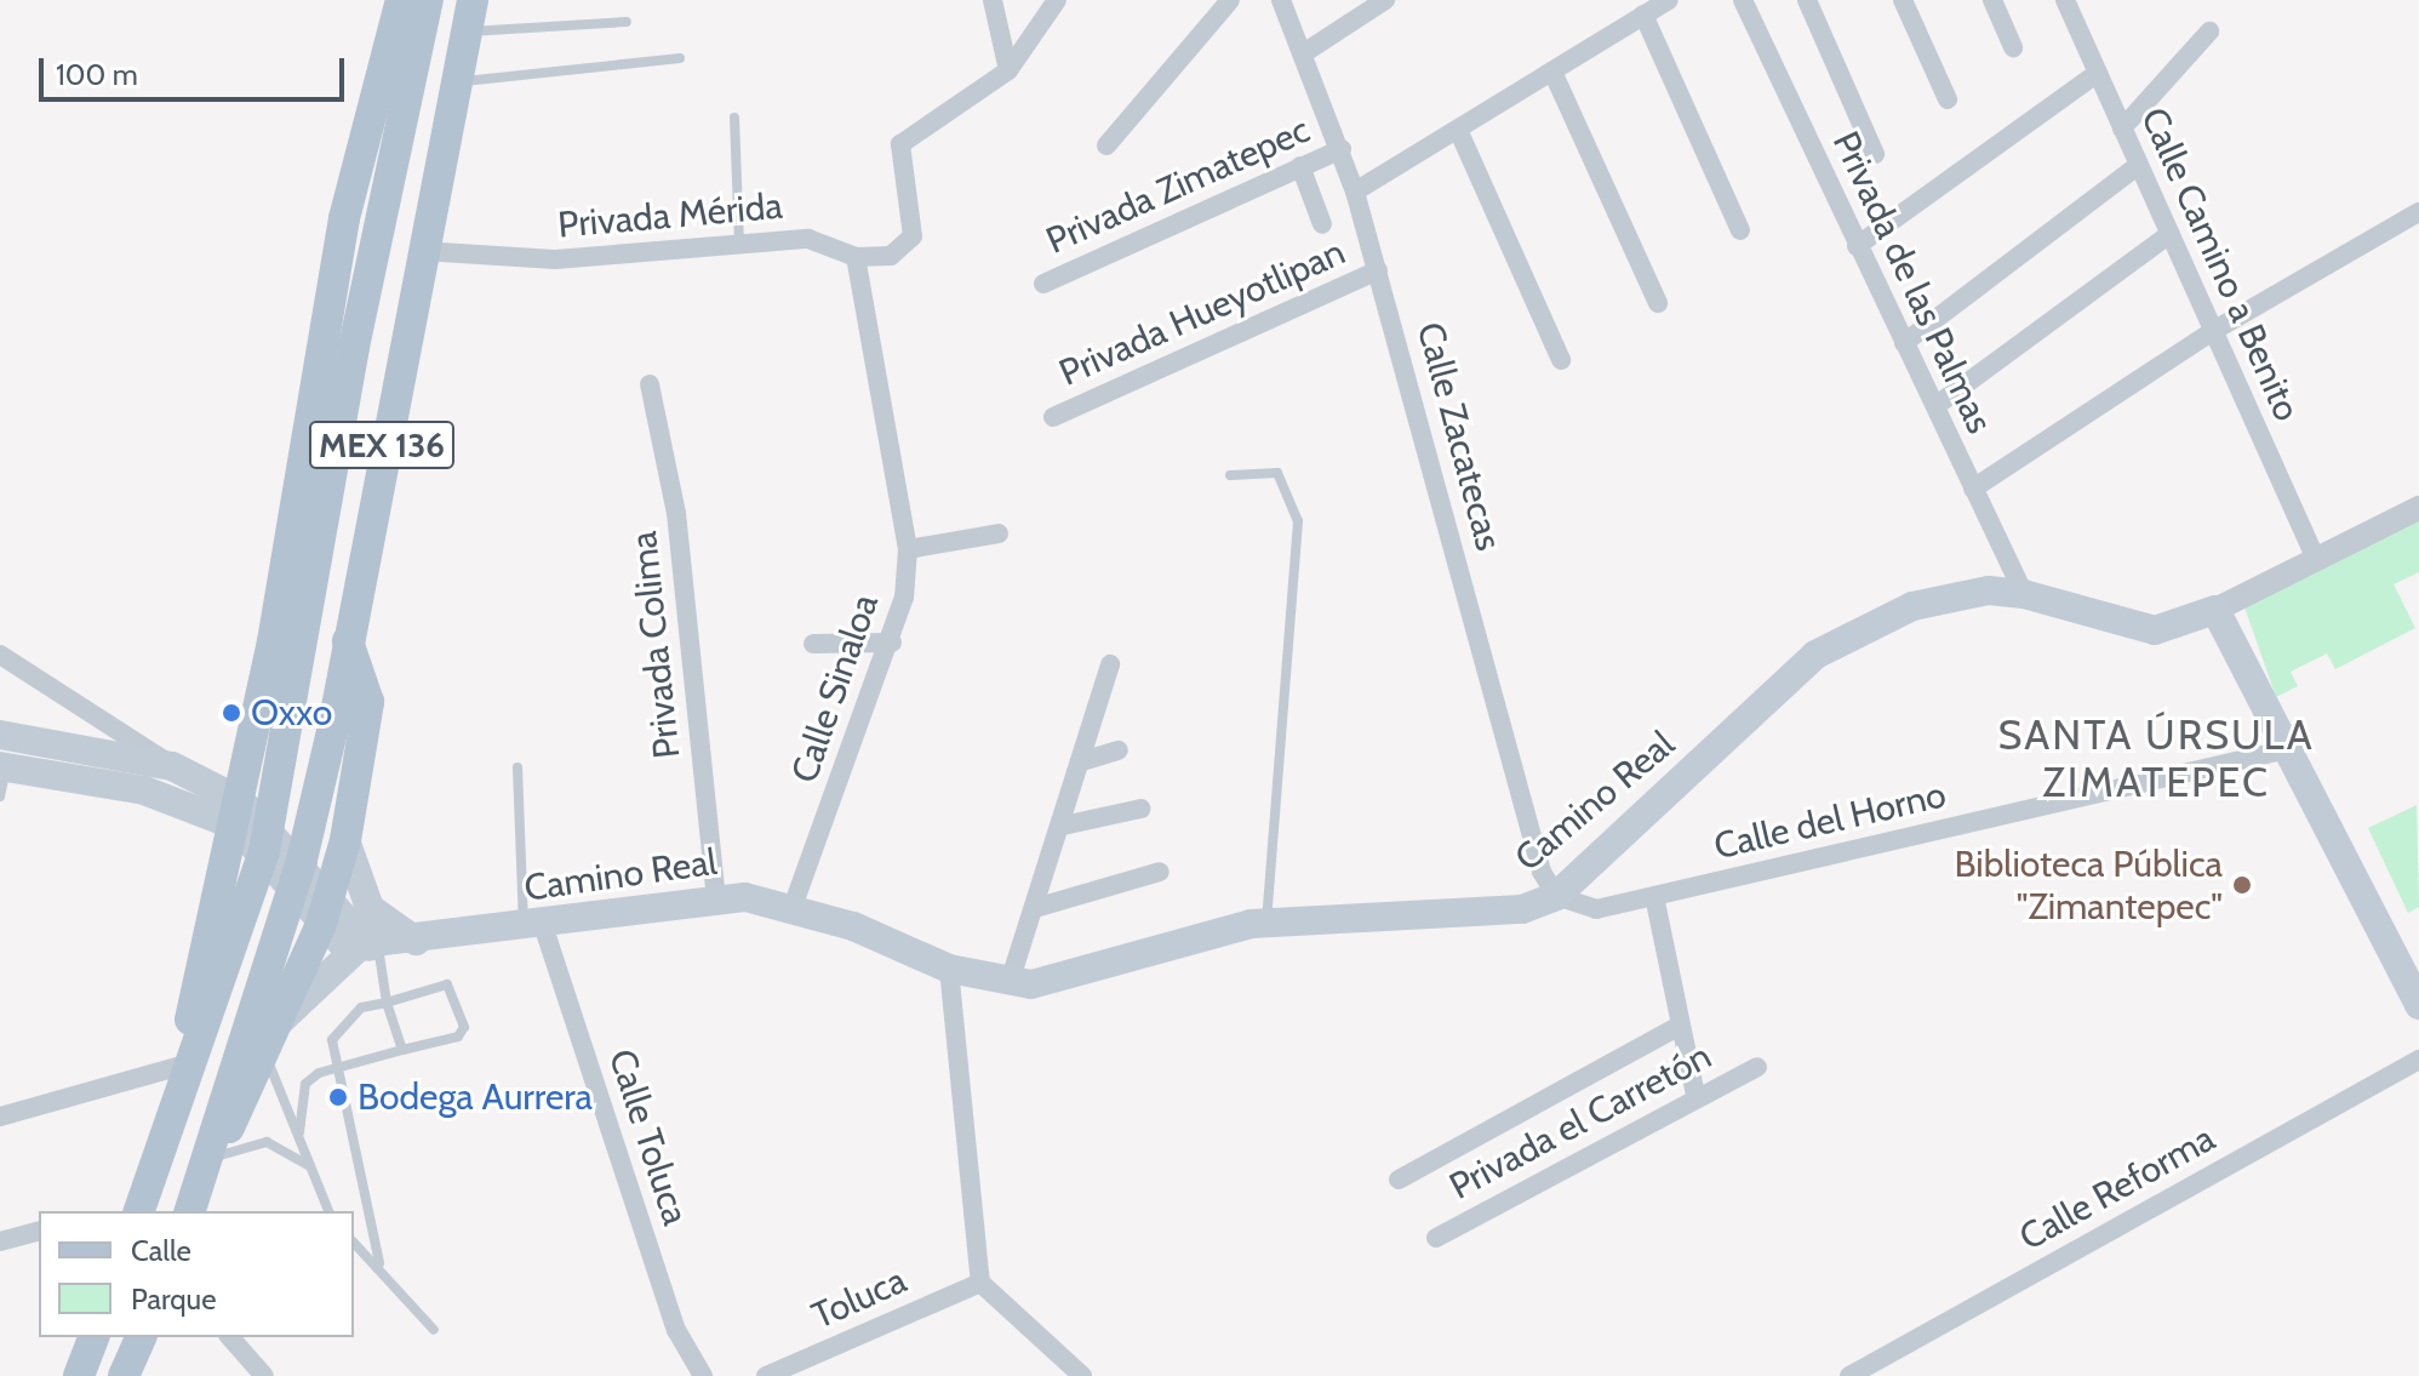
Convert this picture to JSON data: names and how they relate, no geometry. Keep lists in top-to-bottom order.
{
  "streets": {
    "main road": ["MEX 136", "Camino Real"],
    "street": [
      "Privada Zimatepec",
      "Privada Mérida",
      "Calle Camino a Benito",
      "Privada de las Palmas",
      "Privada Hueyotlipan",
      "Calle Zacatecas",
      "Privada Colima",
      "Calle Sinaloa",
      "Calle del Horno",
      "Privada el Carretón",
      "Calle Toluca",
      "Calle Reforma",
      "Toluca"
    ]
  },
  "crossings": [
    ["Privada Zimatepec", "Calle Zacatecas"],
    ["Privada Mérida", "MEX 136"],
    ["Privada Mérida", "Calle Sinaloa"],
    ["Privada de las Palmas", "Camino Real"],
    ["Privada Hueyotlipan", "Calle Zacatecas"],
    ["Calle Zacatecas", "Camino Real"],
    ["Calle Zacatecas", "Calle del Horno"],
    ["Privada Colima", "Camino Real"],
    ["Calle Sinaloa", "Camino Real"],
    ["Camino Real", "Calle del Horno"],
    ["Camino Real", "Calle Toluca"]
  ],
  "districts": ["SANTA ÚRSULA ZIMATEPEC"],
  "places": ["Oxxo", "Biblioteca Pública \"Zimantepec\"", "Bodega Aurrera"],
  "legend": ["Calle", "Parque"],
  "scale_bar": "100 m"
}
